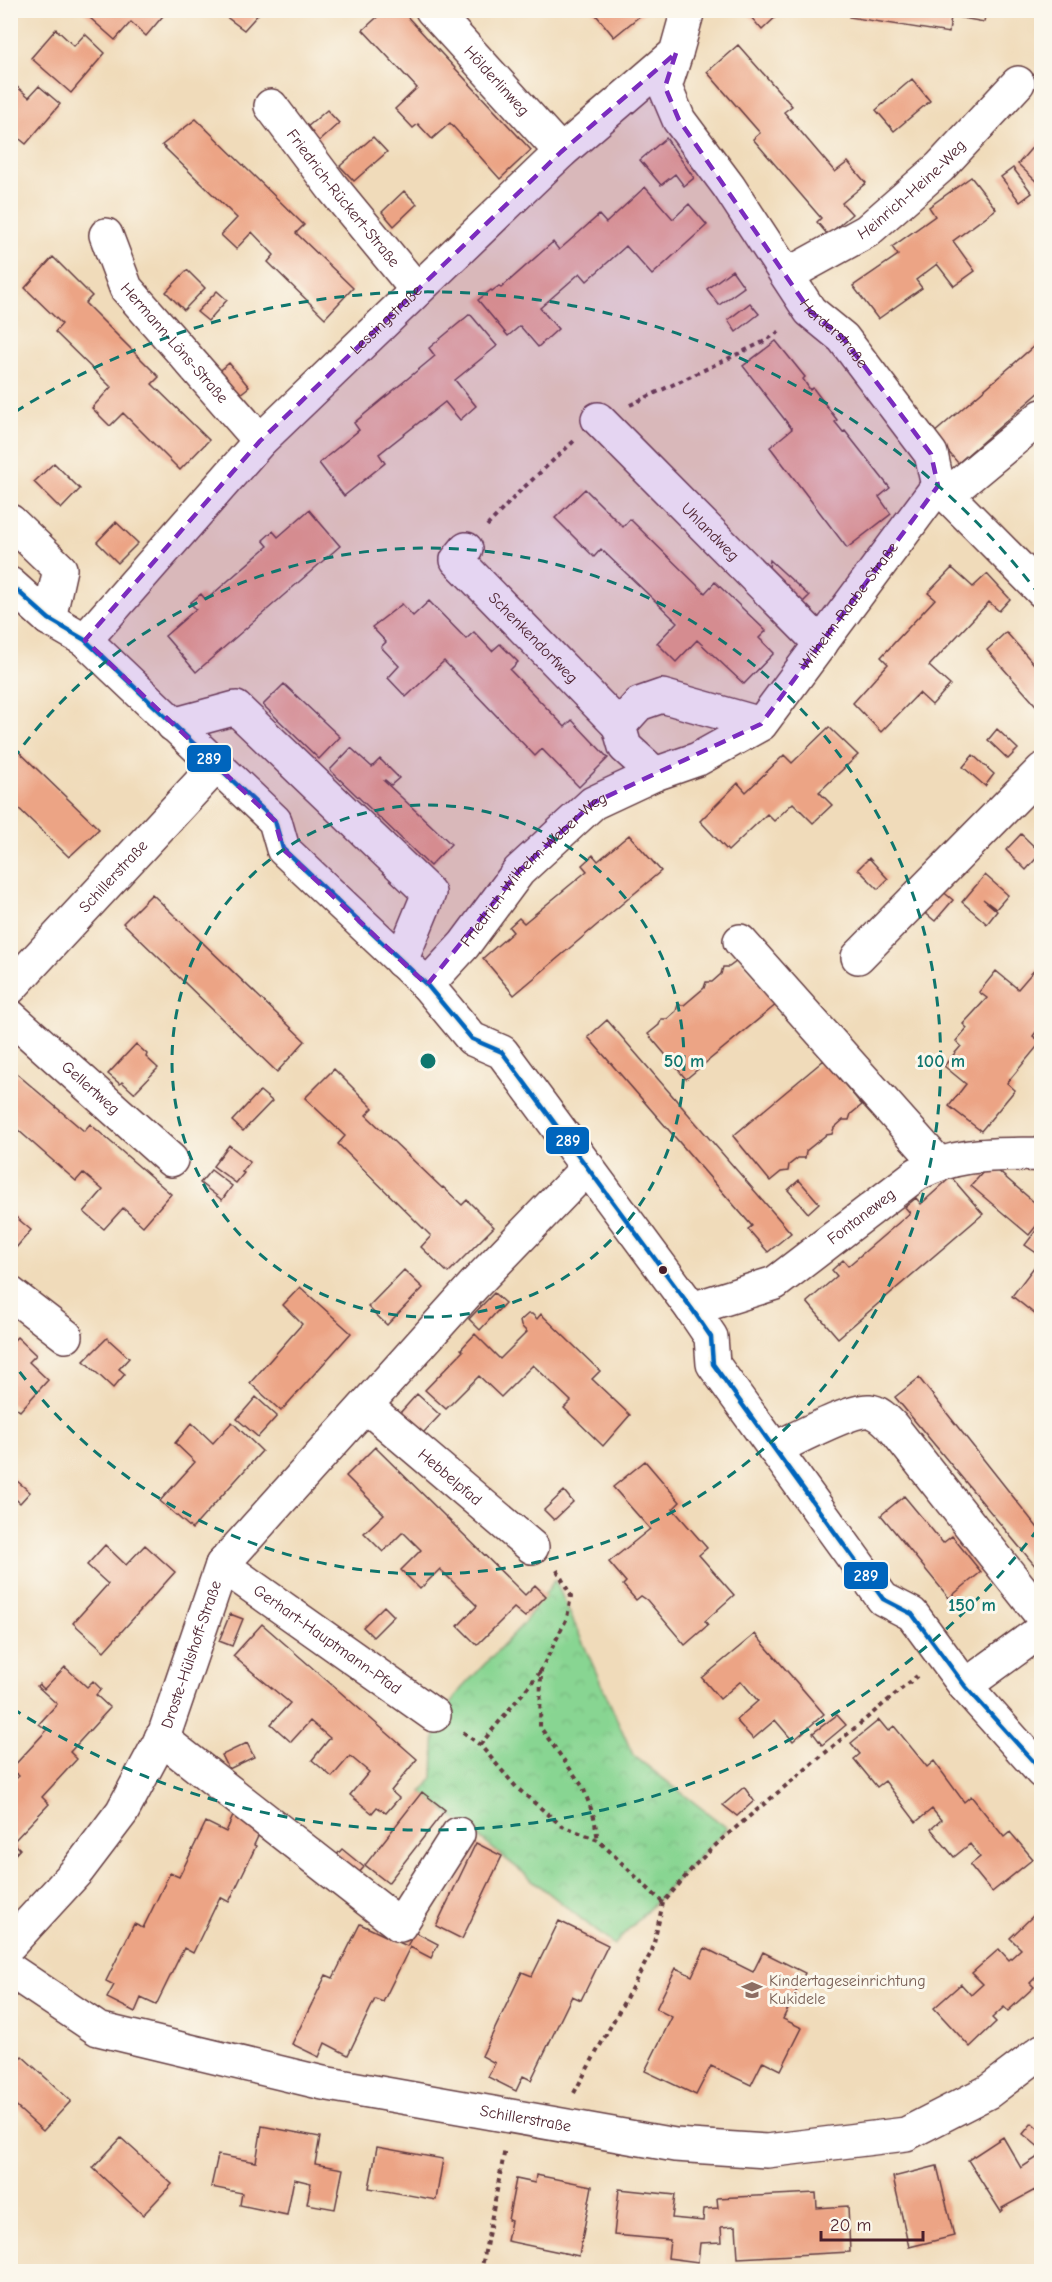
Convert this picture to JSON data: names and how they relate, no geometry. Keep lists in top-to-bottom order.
{
  "streets": {
    "street": [
      "Hölderlinweg",
      "Heinrich-Heine-Weg",
      "Friedrich-Rückert-Straße",
      "Lessingstraße",
      "Herderstraße",
      "Hermann-Löns-Straße",
      "Uhlandweg",
      "Wilhelm-Raabe-Straße",
      "Schenkendorfweg",
      "Friedrich-Wilhelm-Weber-Weg",
      "Schillerstraße",
      "Gellertweg",
      "Fontaneweg",
      "Hebbelpfad",
      "Gerhart-Hauptmann-Pfad",
      "Droste-Hülshoff-Straße"
    ]
  },
  "crossings": [
    ["Hölderlinweg", "Lessingstraße"],
    ["Heinrich-Heine-Weg", "Herderstraße"],
    ["Friedrich-Rückert-Straße", "Lessingstraße"],
    ["Lessingstraße", "Herderstraße"],
    ["Lessingstraße", "Hermann-Löns-Straße"],
    ["Herderstraße", "Wilhelm-Raabe-Straße"],
    ["Uhlandweg", "Wilhelm-Raabe-Straße"],
    ["Wilhelm-Raabe-Straße", "Friedrich-Wilhelm-Weber-Weg"],
    ["Hebbelpfad", "Droste-Hülshoff-Straße"],
    ["Gerhart-Hauptmann-Pfad", "Droste-Hülshoff-Straße"]
  ],
  "places": {
    "school or university": ["Kindertageseinrichtung Kukidele"]
  },
  "lines": ["transit line 289"],
  "scale_bar": "20 m",
  "rings": ["50 m", "100 m", "150 m"]
}
